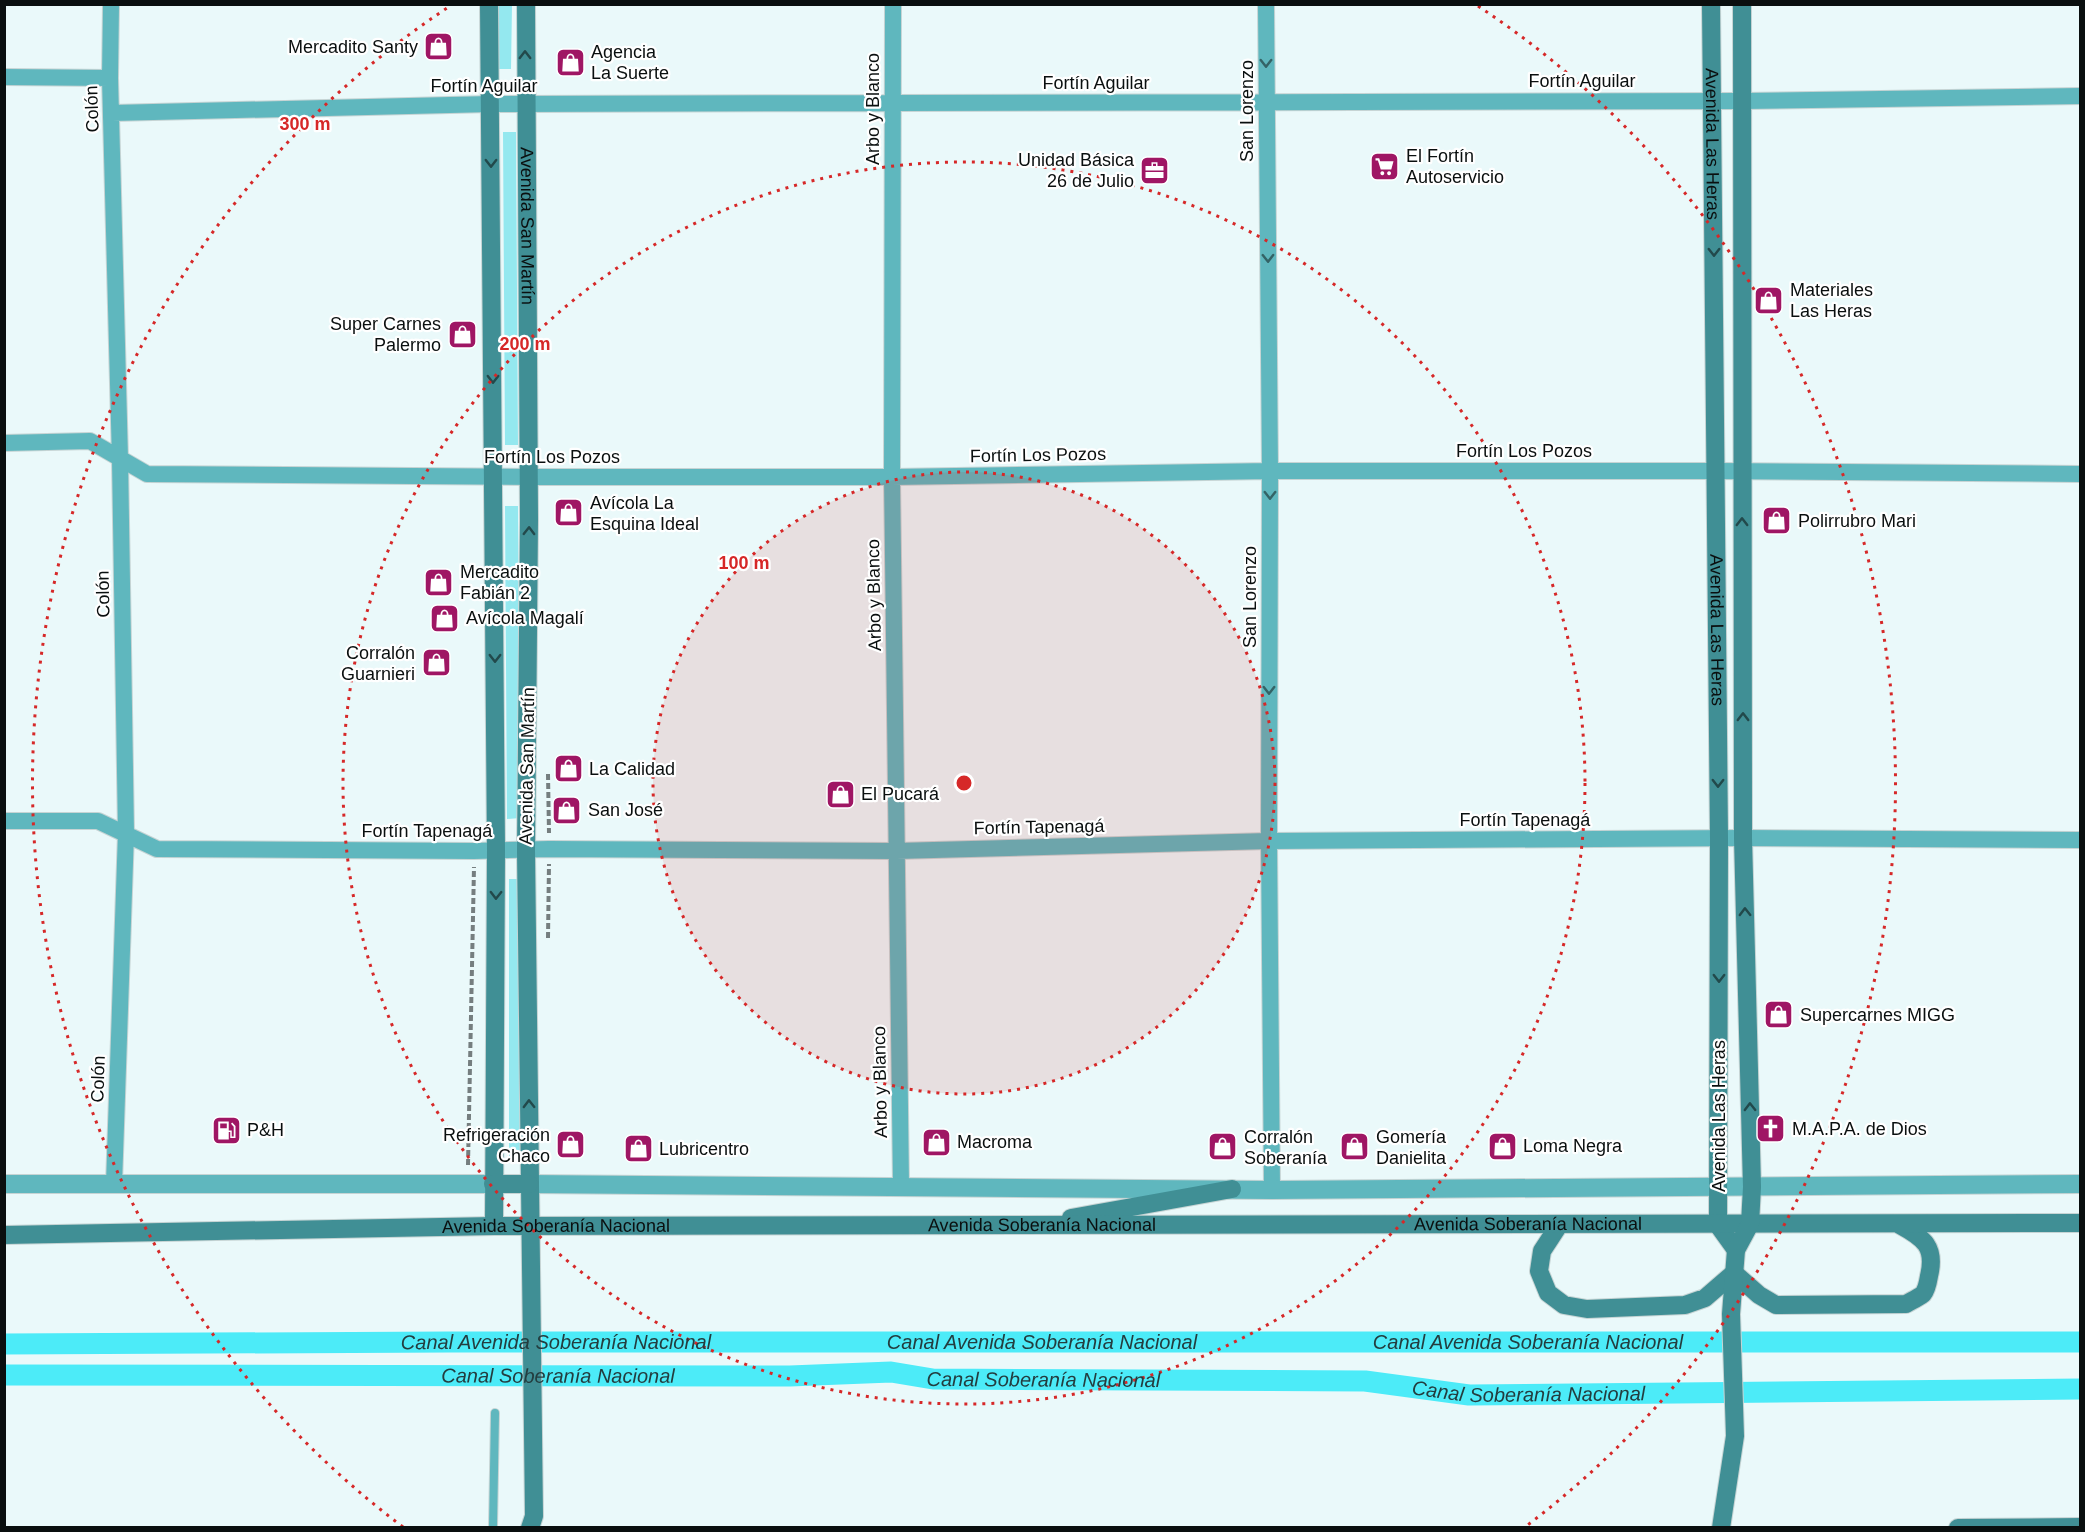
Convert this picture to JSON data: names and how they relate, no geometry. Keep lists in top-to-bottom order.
{
  "streets": {
    "main road": ["Avenida Las Heras", "Avenida San Martín", "Avenida Soberanía Nacional"],
    "street": [
      "Fortín Aguilar",
      "Colón",
      "Arbo y Blanco",
      "San Lorenzo",
      "Fortín Los Pozos",
      "Fortín Tapenagá"
    ]
  },
  "crossings": [
    ["Fortín Aguilar", "Colón"],
    ["Fortín Aguilar", "Arbo y Blanco"],
    ["Fortín Aguilar", "San Lorenzo"],
    ["Fortín Aguilar", "Avenida Las Heras"],
    ["Fortín Aguilar", "Avenida San Martín"],
    ["Colón", "Fortín Los Pozos"],
    ["Colón", "Fortín Tapenagá"],
    ["Colón", "Avenida Soberanía Nacional"],
    ["Arbo y Blanco", "Fortín Los Pozos"],
    ["Arbo y Blanco", "Fortín Tapenagá"],
    ["Arbo y Blanco", "Avenida Soberanía Nacional"],
    ["San Lorenzo", "Fortín Los Pozos"],
    ["San Lorenzo", "Fortín Tapenagá"],
    ["San Lorenzo", "Avenida Soberanía Nacional"],
    ["Avenida Las Heras", "Fortín Los Pozos"],
    ["Avenida Las Heras", "Fortín Tapenagá"],
    ["Avenida Las Heras", "Avenida Soberanía Nacional"],
    ["Avenida San Martín", "Fortín Los Pozos"],
    ["Avenida San Martín", "Fortín Tapenagá"],
    ["Avenida San Martín", "Avenida Soberanía Nacional"]
  ],
  "one_way": ["San Lorenzo"],
  "water": ["Canal Avenida Soberanía Nacional", "Canal Soberanía Nacional"],
  "places": {
    "shop": [
      "Mercadito Santy",
      "Agencia La Suerte",
      "Materiales Las Heras",
      "Super Carnes Palermo",
      "Avícola La Esquina Ideal",
      "Polirrubro Mari",
      "Mercadito Fabián 2",
      "Avícola Magalí",
      "Corralón Guarnieri",
      "La Calidad",
      "El Pucará",
      "San José",
      "Supercarnes MIGG",
      "Macroma",
      "Refrigeración Chaco",
      "Loma Negra",
      "Corralón Soberanía",
      "Gomería Danielita",
      "Lubricentro"
    ],
    "supermarket": ["El Fortín Autoservicio"],
    "office": ["Unidad Básica 26 de Julio"],
    "church": ["M.A.P.A. de Dios"],
    "fuel station": ["P&H"]
  },
  "rings": ["300 m", "200 m", "100 m"]
}
